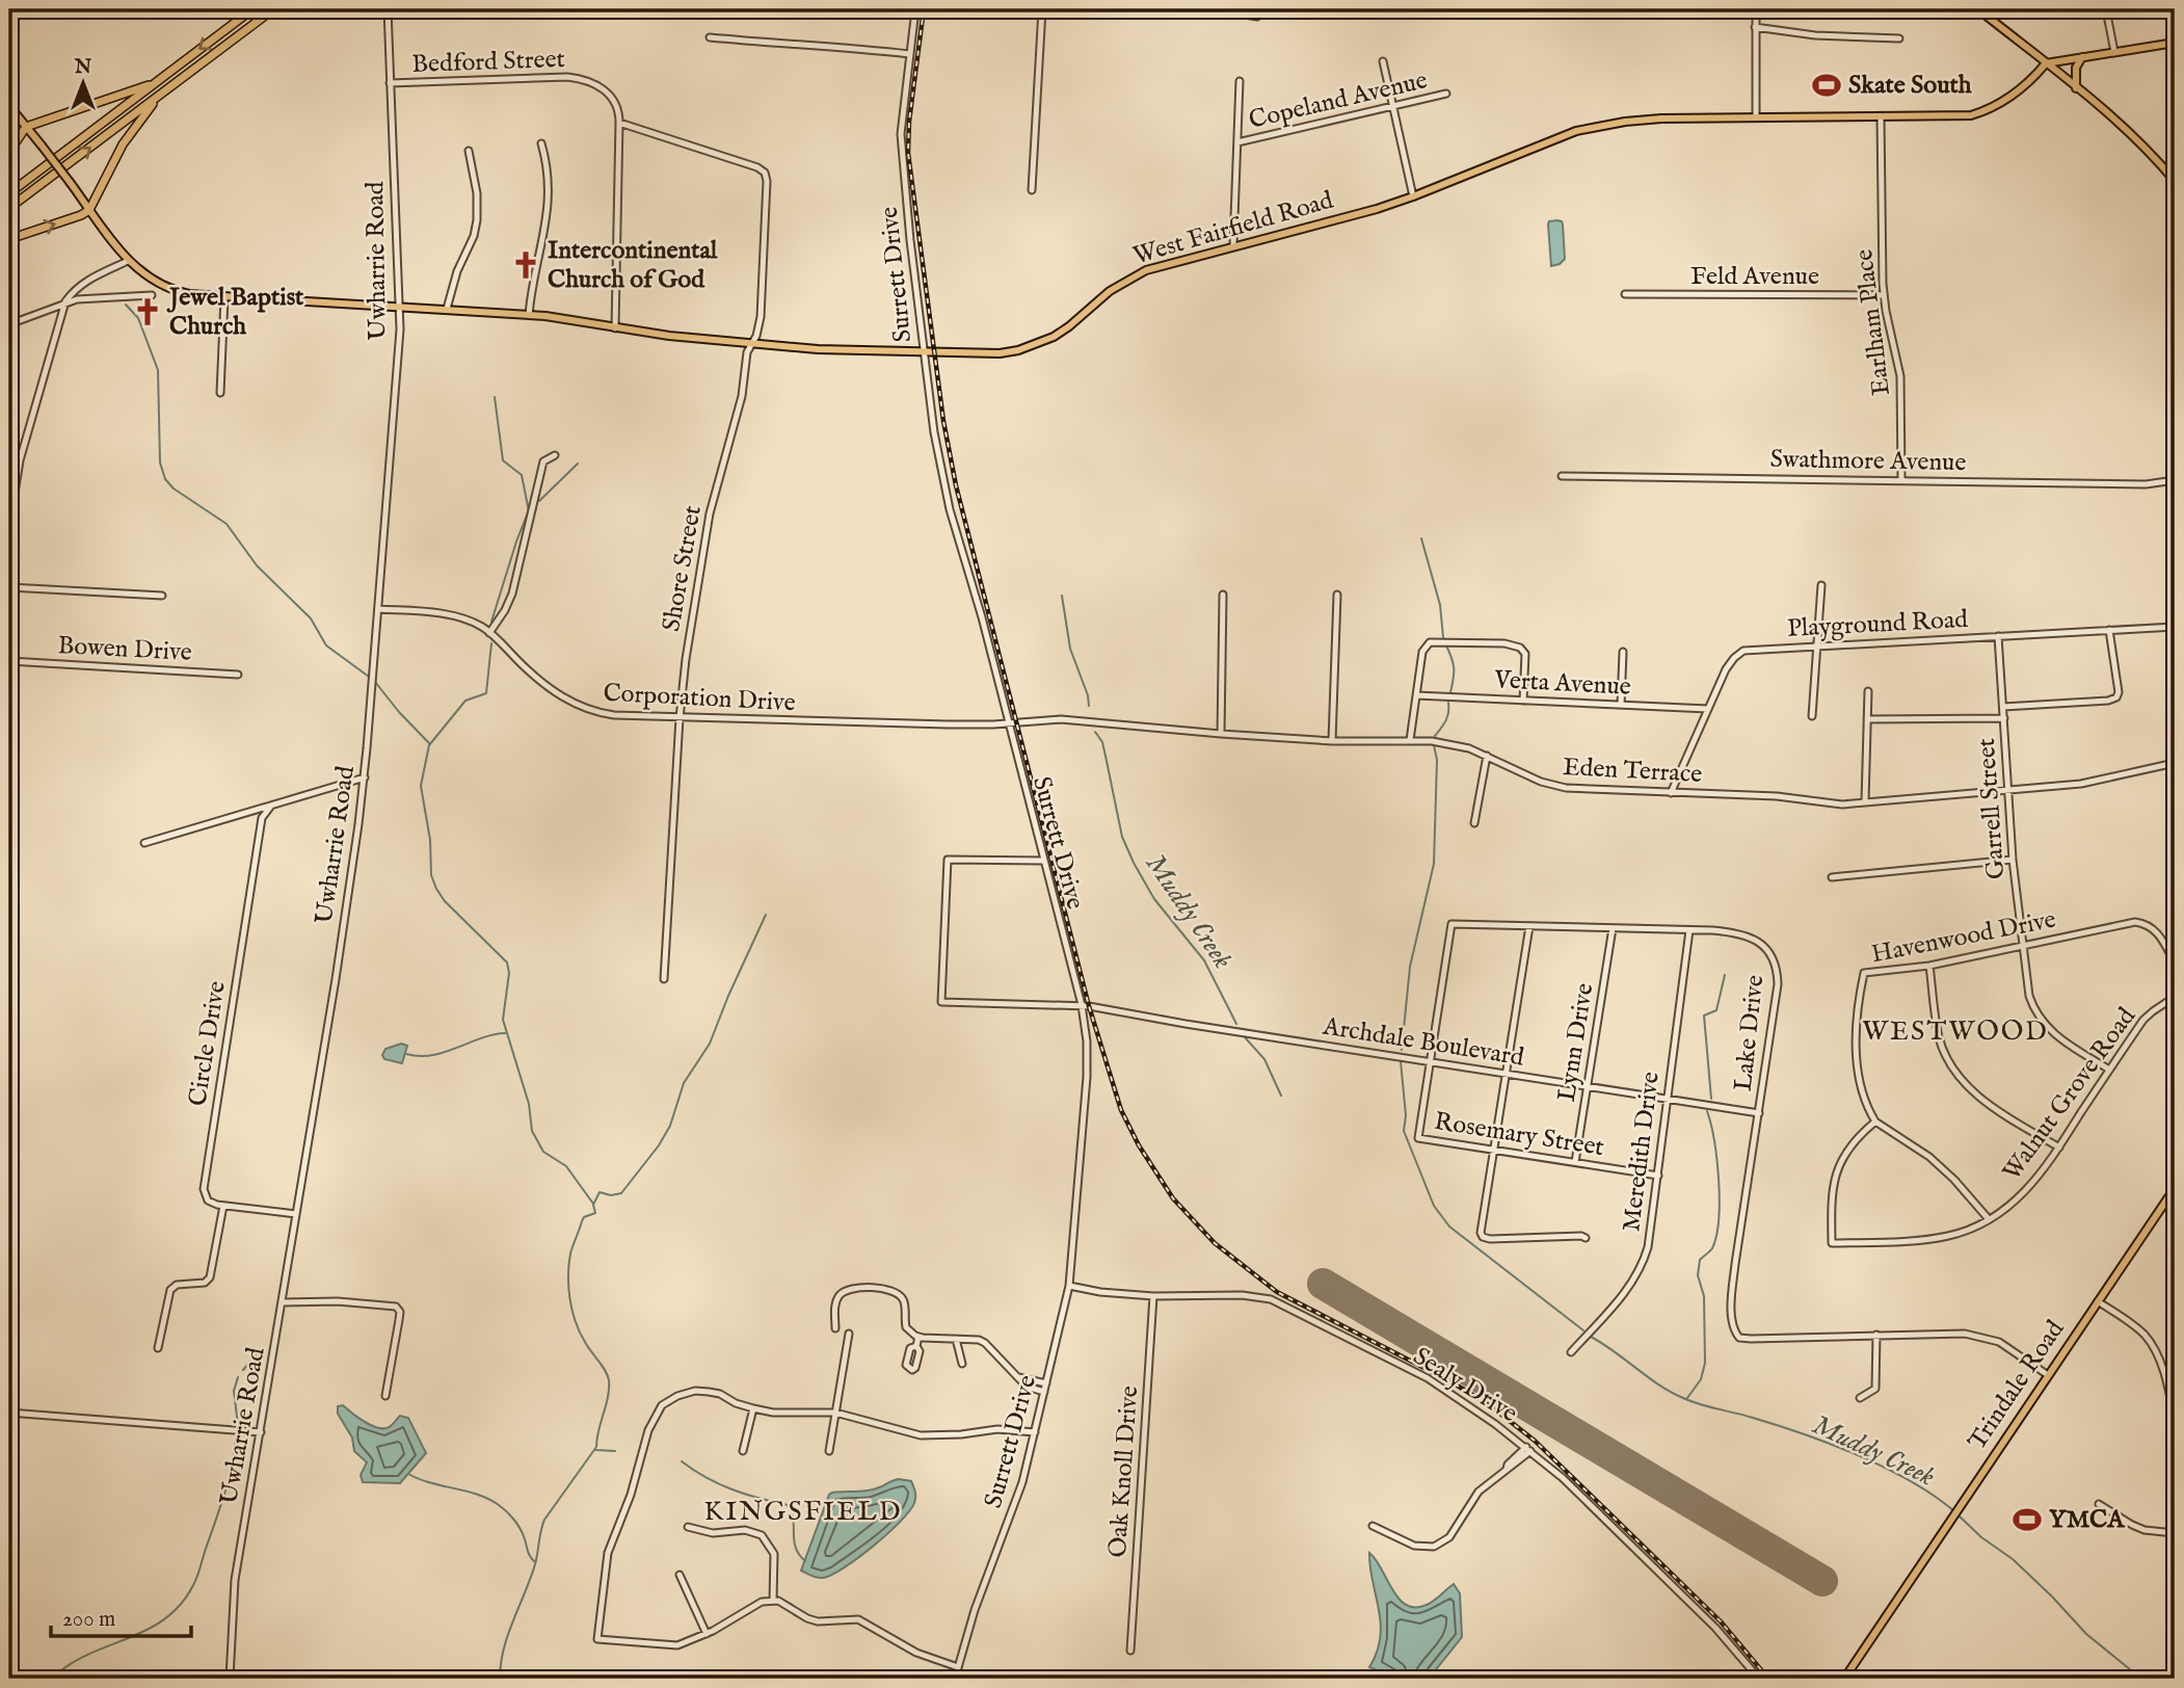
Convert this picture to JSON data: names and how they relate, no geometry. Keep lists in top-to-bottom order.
{
  "streets": {
    "main road": ["West Fairfield Road", "Trindale Road"],
    "street": [
      "Bedford Street",
      "Copeland Avenue",
      "Uwharrie Road",
      "Surrett Drive",
      "Feld Avenue",
      "Earlham Place",
      "Swathmore Avenue",
      "Shore Street",
      "Playground Road",
      "Bowen Drive",
      "Verta Avenue",
      "Corporation Drive",
      "Eden Terrace",
      "Garrell Street",
      "Havenwood Drive",
      "Lake Drive",
      "Archdale Boulevard",
      "Lynn Drive",
      "Circle Drive",
      "Walnut Grove Road",
      "Rosemary Street",
      "Meredith Drive",
      "Sealy Drive",
      "Oak Knoll Drive"
    ]
  },
  "crossings": [
    ["Bedford Street", "West Fairfield Road"],
    ["Bedford Street", "Uwharrie Road"],
    ["Bedford Street", "Shore Street"],
    ["West Fairfield Road", "Uwharrie Road"],
    ["West Fairfield Road", "Surrett Drive"],
    ["West Fairfield Road", "Earlham Place"],
    ["West Fairfield Road", "Shore Street"],
    ["Uwharrie Road", "Corporation Drive"],
    ["Surrett Drive", "Corporation Drive"],
    ["Surrett Drive", "Eden Terrace"],
    ["Surrett Drive", "Archdale Boulevard"],
    ["Surrett Drive", "Sealy Drive"],
    ["Feld Avenue", "Earlham Place"],
    ["Earlham Place", "Swathmore Avenue"],
    ["Shore Street", "Corporation Drive"],
    ["Playground Road", "Verta Avenue"],
    ["Playground Road", "Eden Terrace"],
    ["Playground Road", "Garrell Street"],
    ["Corporation Drive", "Eden Terrace"],
    ["Eden Terrace", "Garrell Street"],
    ["Garrell Street", "Havenwood Drive"],
    ["Garrell Street", "Walnut Grove Road"],
    ["Havenwood Drive", "Walnut Grove Road"],
    ["Lake Drive", "Archdale Boulevard"],
    ["Lake Drive", "Lynn Drive"],
    ["Lake Drive", "Rosemary Street"],
    ["Lake Drive", "Meredith Drive"],
    ["Lake Drive", "Trindale Road"],
    ["Archdale Boulevard", "Lynn Drive"],
    ["Archdale Boulevard", "Meredith Drive"],
    ["Lynn Drive", "Rosemary Street"],
    ["Rosemary Street", "Meredith Drive"],
    ["Sealy Drive", "Oak Knoll Drive"]
  ],
  "districts": ["WESTWOOD", "KINGSFIELD"],
  "water": ["Muddy Creek"],
  "places": {
    "sports": ["Skate South", "YMCA"],
    "church": ["Intercontinental Church of God", "Jewel Baptist Church"]
  },
  "scale_bar": "200 m",
  "north": "top"
}
